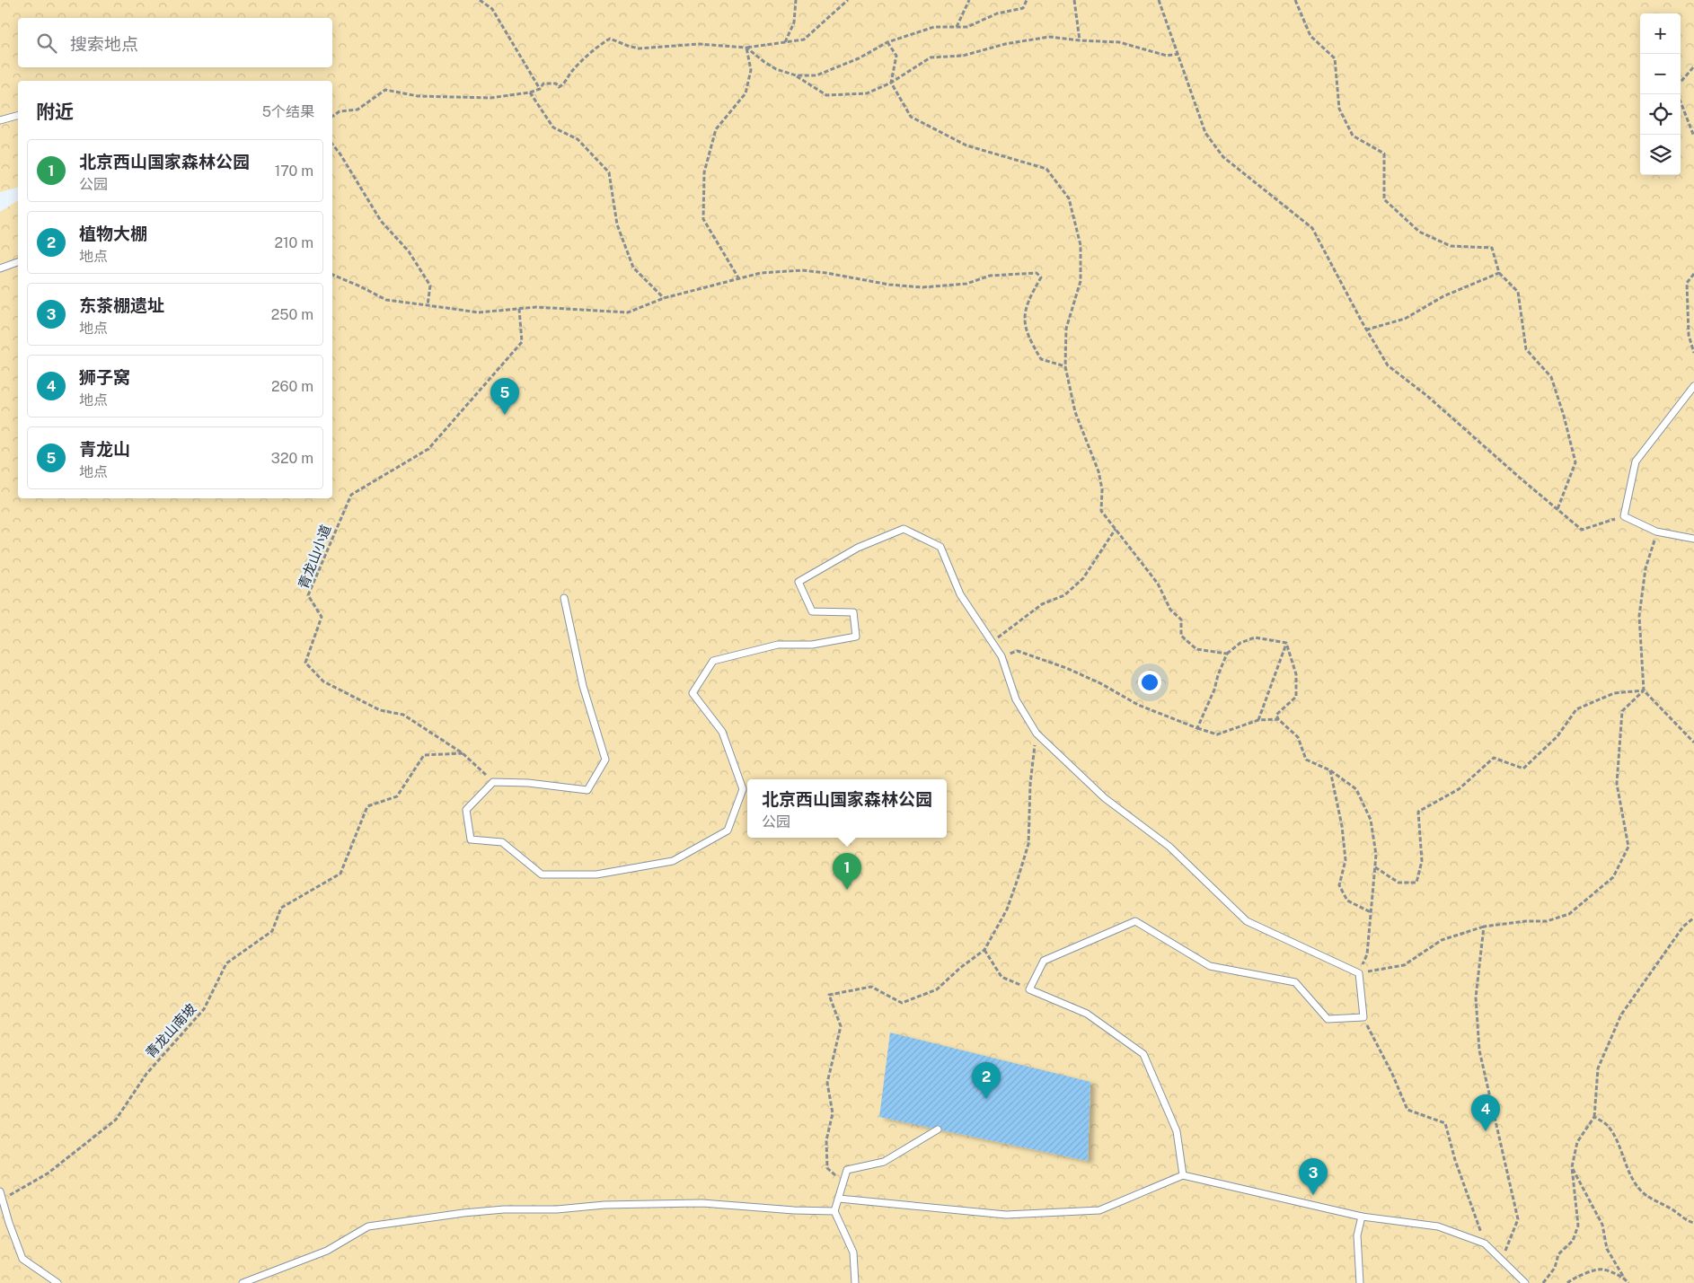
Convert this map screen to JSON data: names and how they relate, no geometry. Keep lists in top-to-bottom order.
{
  "streets": {
    "path": ["青龙山小道", "青龙山南坡"]
  },
  "crossings": [
    ["青龙山小道", "青龙山南坡"]
  ],
  "page": {
    "map_buttons": ["+", "−"],
    "search": "搜索地点",
    "heading": ["附近", "5个结果"],
    "list": [
      {
        "mark": "1",
        "name": "北京西山国家森林公园",
        "note": "公园",
        "value": "170 m"
      },
      {
        "mark": "2",
        "name": "植物大棚",
        "note": "地点",
        "value": "210 m"
      },
      {
        "mark": "3",
        "name": "东茶棚遗址",
        "note": "地点",
        "value": "250 m"
      },
      {
        "mark": "4",
        "name": "狮子窝",
        "note": "地点",
        "value": "260 m"
      },
      {
        "mark": "5",
        "name": "青龙山",
        "note": "地点",
        "value": "320 m"
      }
    ],
    "pins": [
      "5",
      "1",
      "2",
      "4",
      "3"
    ],
    "popup": ["北京西山国家森林公园", "公园"]
  }
}
